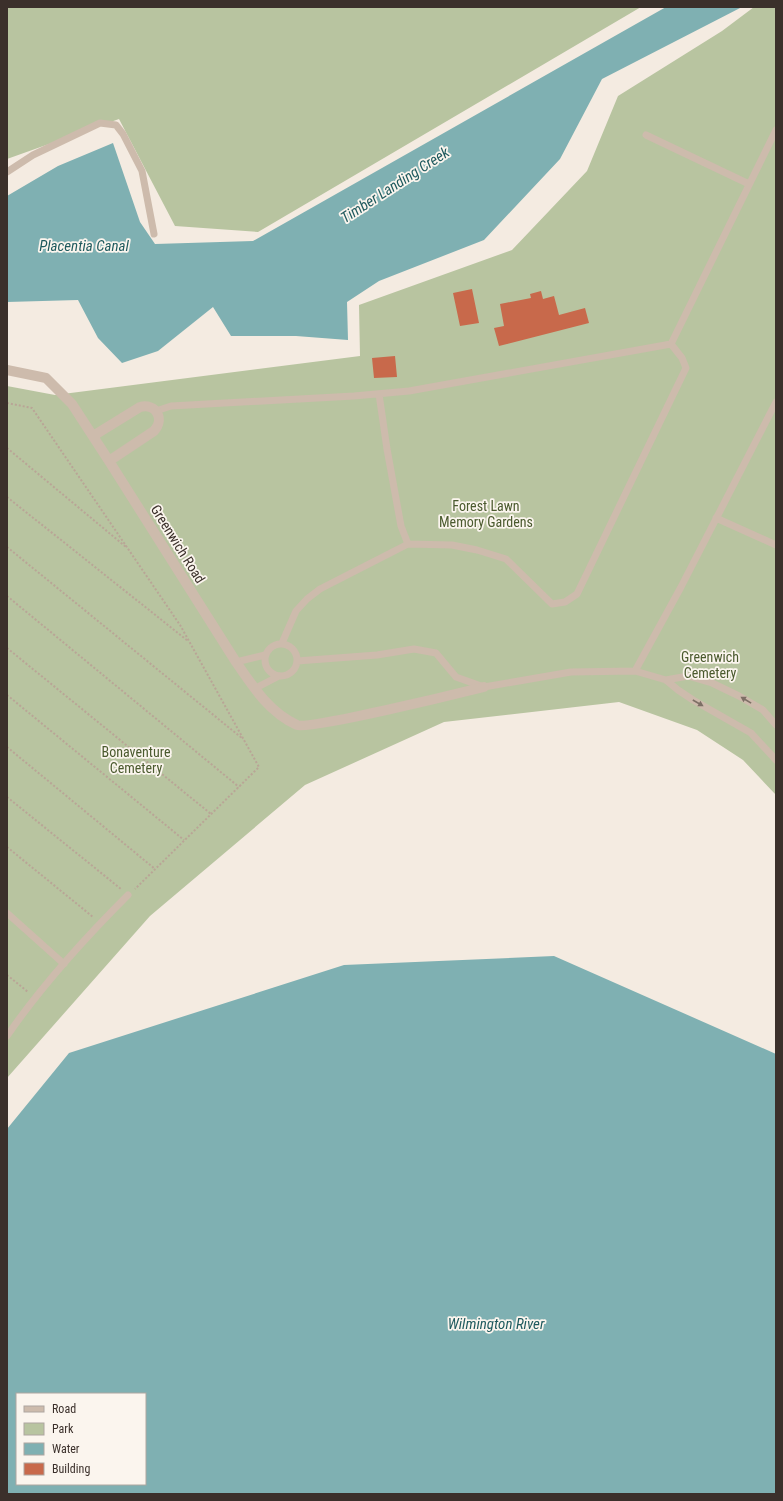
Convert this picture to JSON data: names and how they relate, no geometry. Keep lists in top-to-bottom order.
{
  "streets": {
    "street": ["Greenwich Road"]
  },
  "water": ["Timber Landing Creek", "Placentia Canal", "Wilmington River"],
  "parks": ["Forest Lawn Memory Gardens", "Greenwich Cemetery", "Bonaventure Cemetery"],
  "legend": [
    "Road",
    "Park",
    "Water",
    "Building"
  ]
}
